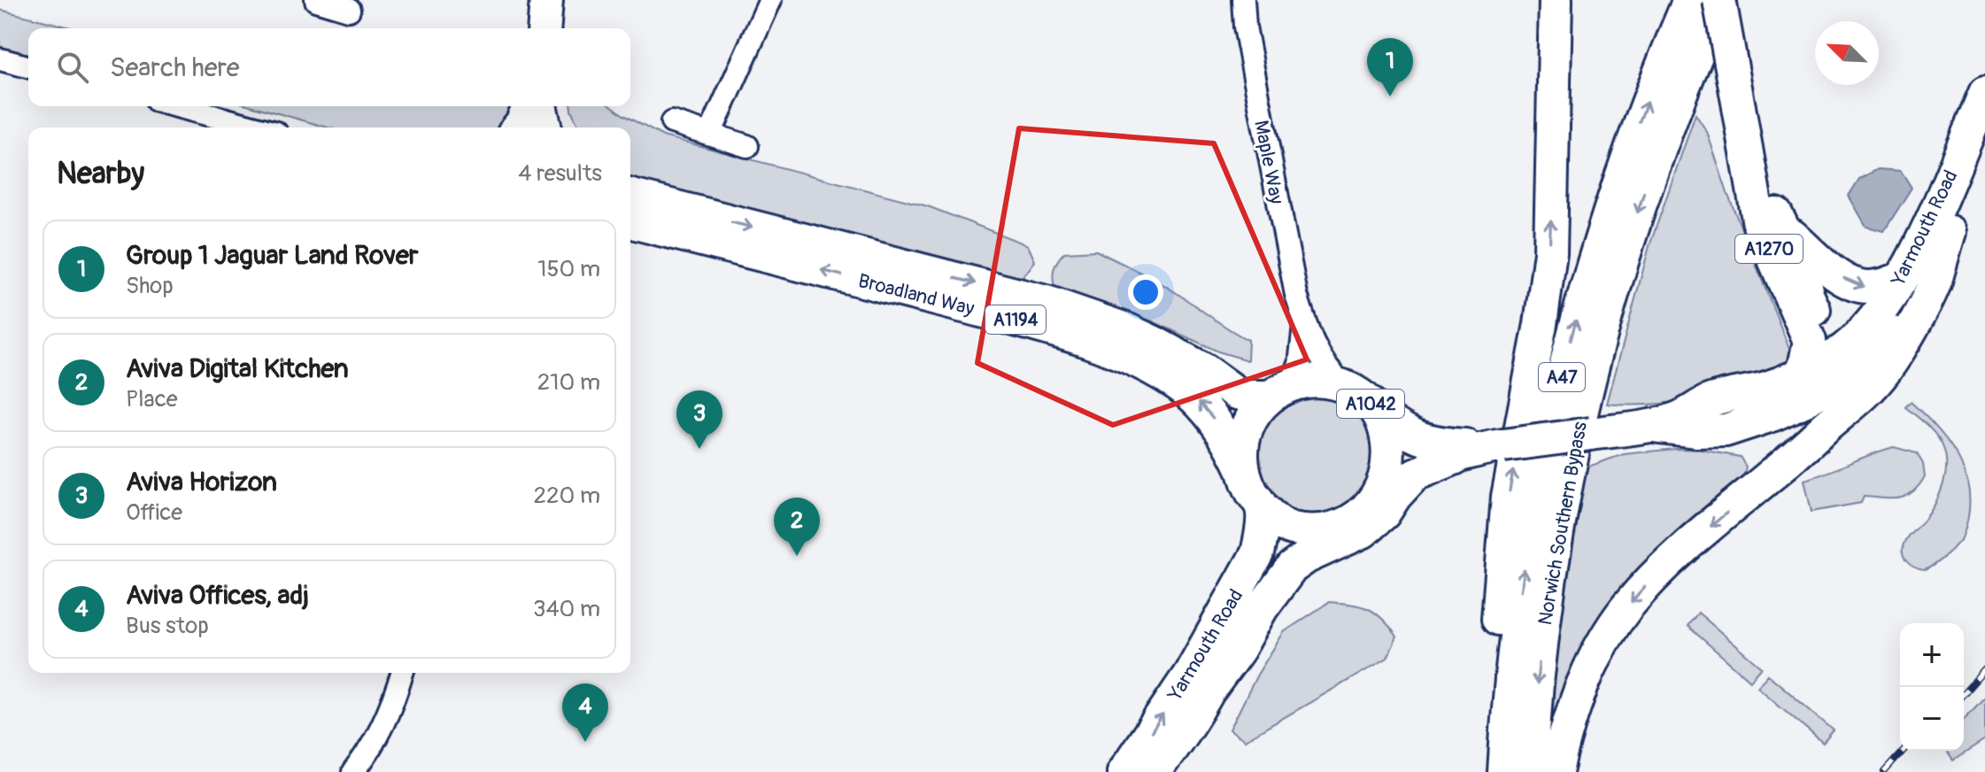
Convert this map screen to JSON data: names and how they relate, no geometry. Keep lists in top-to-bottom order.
{
  "streets": {
    "highway": [
      "Yarmouth Road",
      "A1270",
      "Broadland Way",
      "A1194",
      "A47",
      "A1042",
      "Norwich Southern Bypass"
    ],
    "street": ["Maple Way"]
  },
  "crossings": [
    ["Maple Way", "Yarmouth Road"],
    ["Maple Way", "Broadland Way"],
    ["Maple Way", "A1042"],
    ["Yarmouth Road", "A1270"],
    ["Yarmouth Road", "Broadland Way"],
    ["Yarmouth Road", "A1042"],
    ["A1270", "Norwich Southern Bypass"],
    ["Broadland Way", "A1042"]
  ],
  "north": "top left",
  "page": {
    "search": "Search here",
    "pins": [
      "1",
      "3",
      "2",
      "4"
    ],
    "heading": ["Nearby", "4 results"],
    "list": [
      {
        "mark": "1",
        "name": "Group 1 Jaguar Land Rover",
        "note": "Shop",
        "value": "150 m"
      },
      {
        "mark": "2",
        "name": "Aviva Digital Kitchen",
        "note": "Place",
        "value": "210 m"
      },
      {
        "mark": "3",
        "name": "Aviva Horizon",
        "note": "Office",
        "value": "220 m"
      },
      {
        "mark": "4",
        "name": "Aviva Offices, adj",
        "note": "Bus stop",
        "value": "340 m"
      }
    ],
    "map_buttons": ["+", "−"]
  }
}
